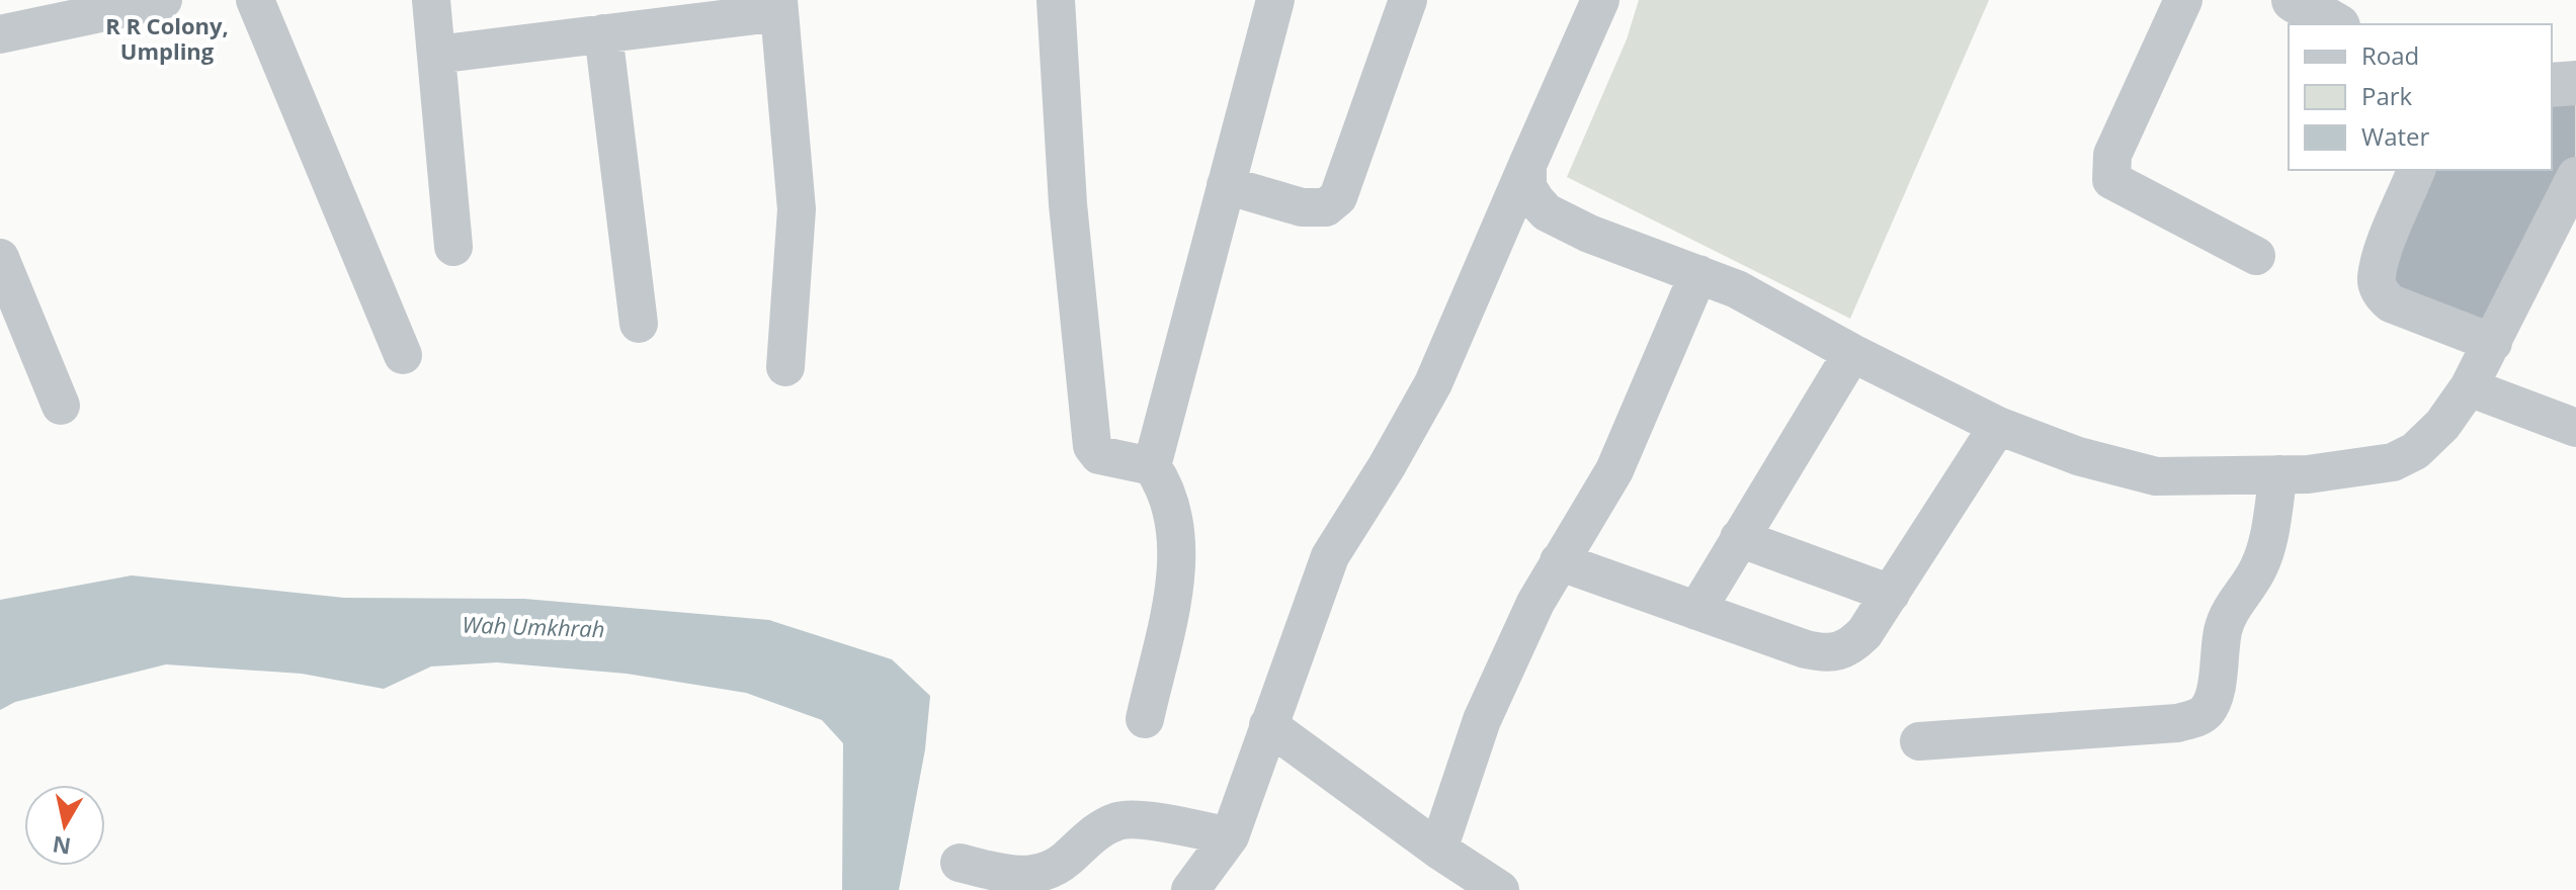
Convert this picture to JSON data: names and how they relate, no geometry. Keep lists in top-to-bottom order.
{
  "districts": ["R R Colony, Umpling"],
  "water": ["Wah Umkhrah"],
  "legend": ["Road", "Park", "Water"],
  "north": "bottom"
}
